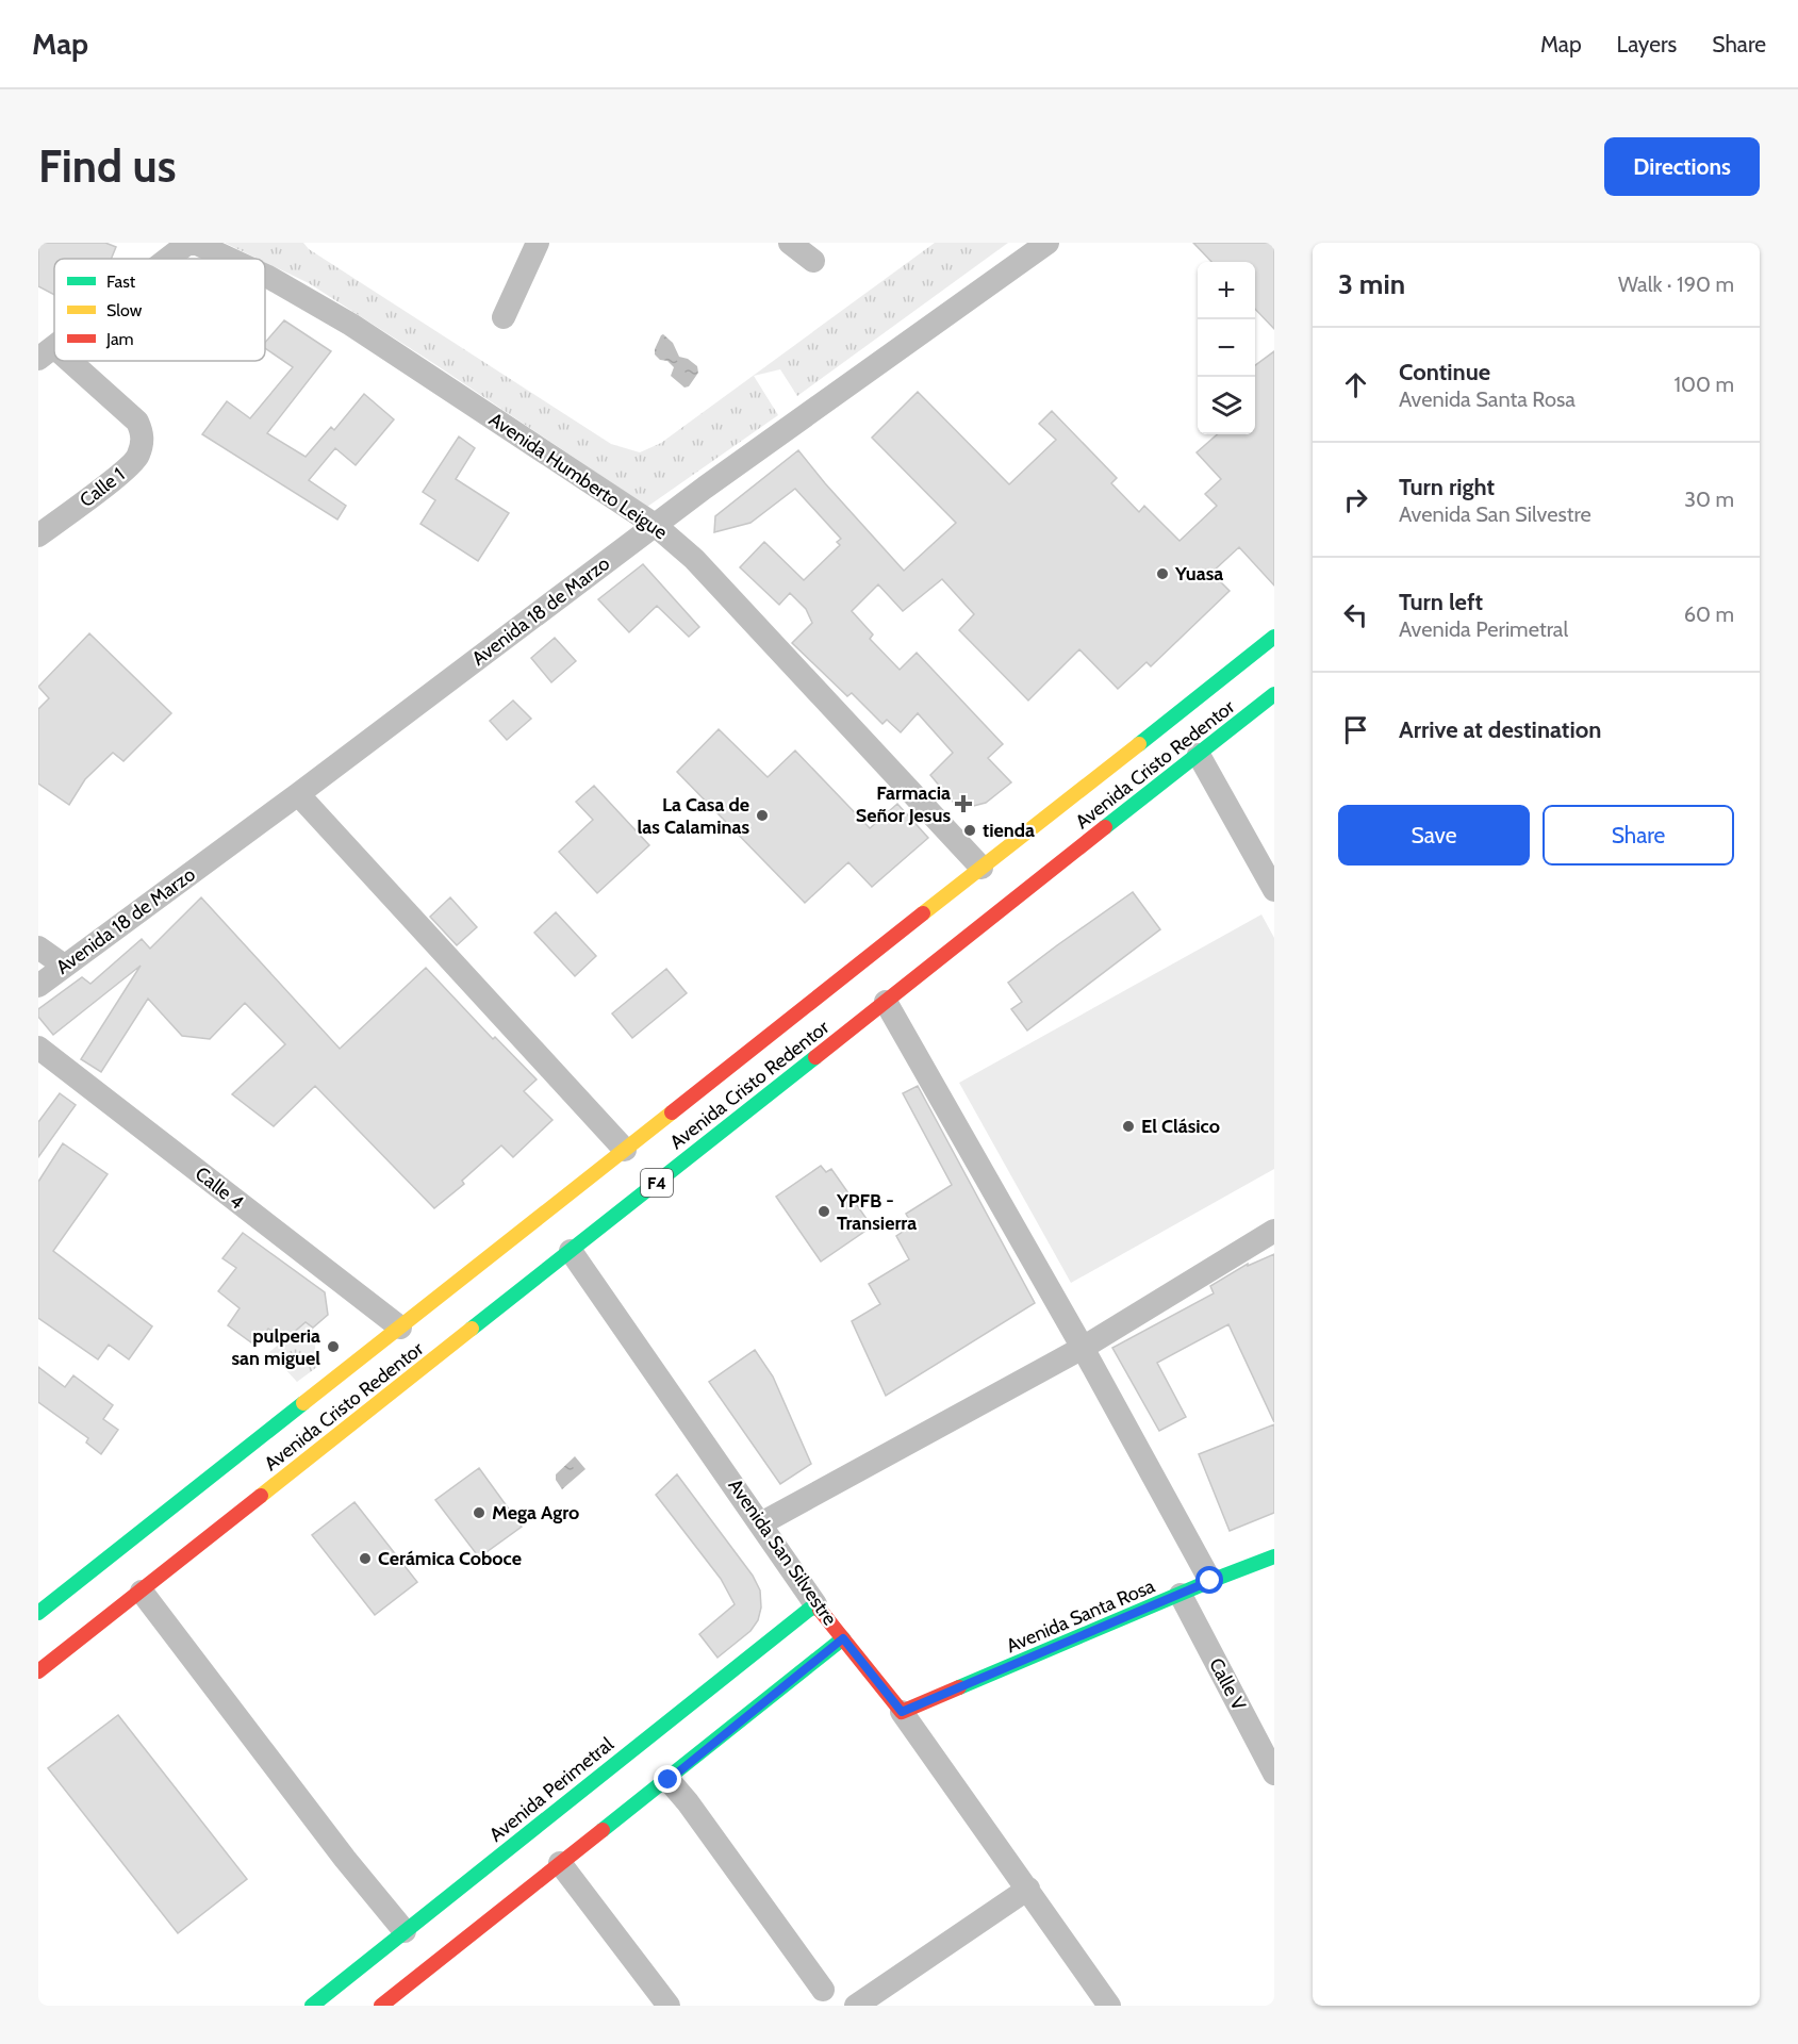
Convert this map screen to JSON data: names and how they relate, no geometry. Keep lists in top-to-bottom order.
{
  "streets": {
    "main road": [
      "Avenida Cristo Redentor",
      "F4",
      "Avenida San Silvestre",
      "Avenida Santa Rosa",
      "Avenida Perimetral"
    ],
    "street": [
      "Avenida Humberto Leigue",
      "Calle 1",
      "Avenida 18 de Marzo",
      "Calle 4",
      "Calle V"
    ]
  },
  "crossings": [
    ["Avenida Humberto Leigue", "Avenida 18 de Marzo"],
    ["Avenida Humberto Leigue", "Avenida Cristo Redentor"],
    ["Avenida Cristo Redentor", "Calle 4"],
    ["Avenida Cristo Redentor", "Avenida San Silvestre"],
    ["Avenida San Silvestre", "Avenida Santa Rosa"],
    ["Avenida San Silvestre", "Avenida Perimetral"],
    ["Avenida Santa Rosa", "Calle V"]
  ],
  "places": {
    "other": [
      "Yuasa",
      "La Casa de las Calaminas",
      "tienda",
      "El Clásico",
      "YPFB - Transierra",
      "pulperia san miguel",
      "Mega Agro",
      "Cerámica Coboce"
    ],
    "health": ["Farmacia Señor Jesus"]
  },
  "legend": ["Fast", "Slow", "Jam"],
  "page": {
    "header": "Map",
    "nav": ["Map", "Layers", "Share"],
    "buttons": [
      "Directions",
      ["Save", "Share"]
    ],
    "title": "Find us",
    "heading": ["3 min", "Walk · 190 m"],
    "map_buttons": ["+", "−"],
    "list": [
      ["Continue", "Avenida Santa Rosa", "100 m"],
      ["Turn right", "Avenida San Silvestre", "30 m"],
      ["Turn left", "Avenida Perimetral", "60 m"],
      "Arrive at destination"
    ]
  }
}
